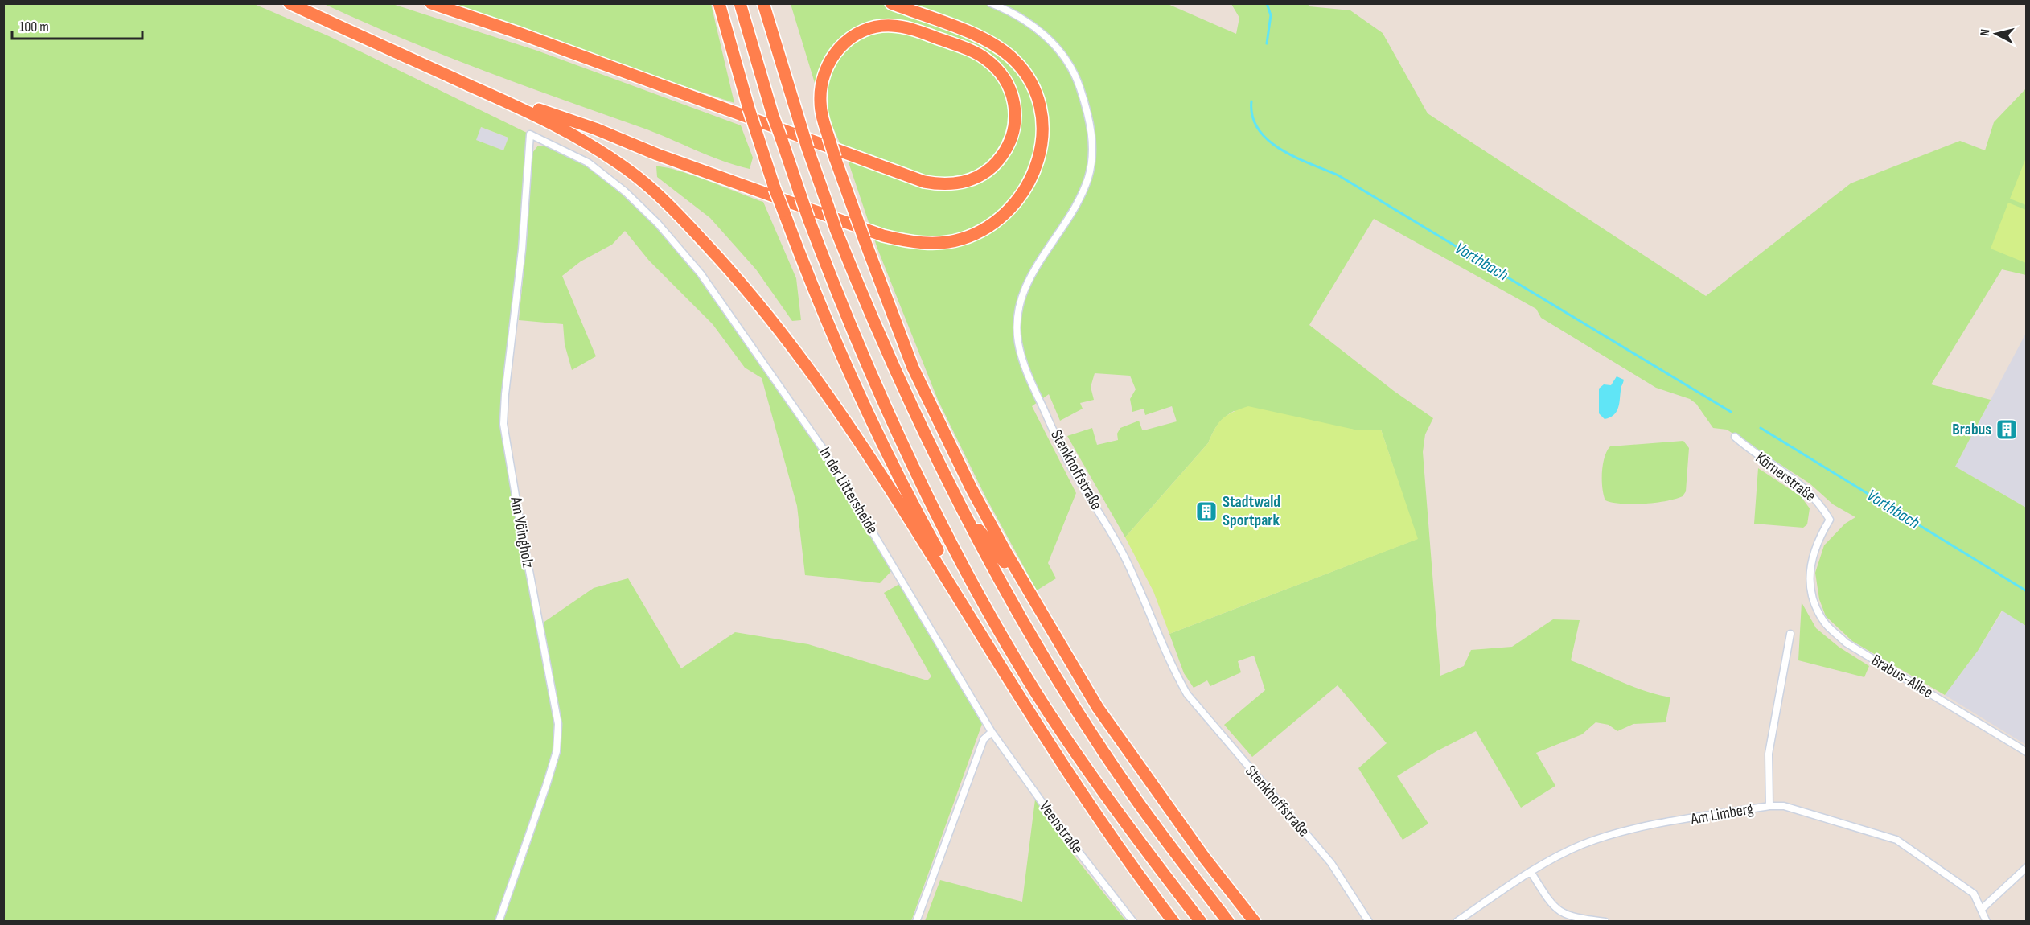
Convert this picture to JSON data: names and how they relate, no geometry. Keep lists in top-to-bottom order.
{
  "streets": {
    "street": [
      "Stenkhoffstraße",
      "Körnerstraße",
      "In der Littersheide",
      "Am Vöingholz",
      "Brabus-Allee",
      "Am Limberg",
      "Veenstraße"
    ]
  },
  "crossings": [
    ["Körnerstraße", "Brabus-Allee"],
    ["In der Littersheide", "Am Vöingholz"],
    ["In der Littersheide", "Veenstraße"]
  ],
  "water": ["Vorthbach"],
  "places": {
    "building": ["Brabus", "Stadtwald Sportpark"]
  },
  "scale_bar": "100 m",
  "north": "left"
}
